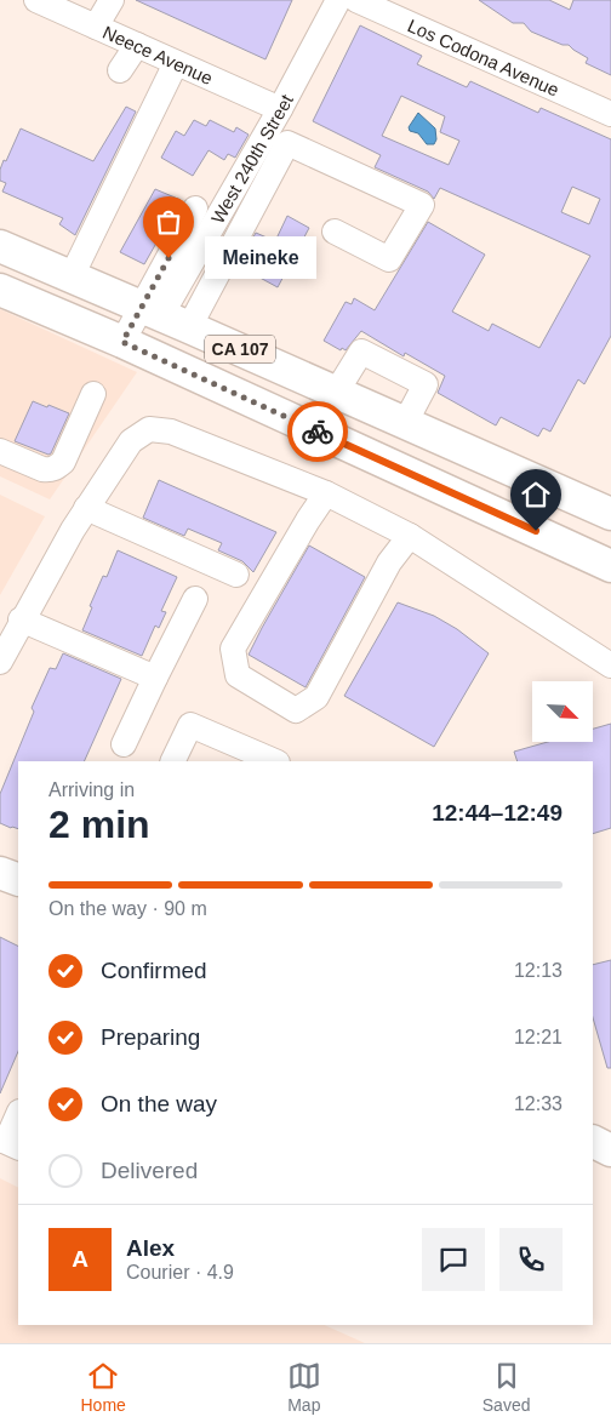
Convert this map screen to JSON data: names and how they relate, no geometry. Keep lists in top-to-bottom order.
{
  "streets": {
    "main road": ["CA 107"],
    "street": ["Neece Avenue", "Los Codona Avenue", "West 240th Street"]
  },
  "crossings": [
    ["Neece Avenue", "West 240th Street"],
    ["West 240th Street", "CA 107"]
  ],
  "places": ["Meineke"],
  "north": "bottom right",
  "page": {
    "bubble": "Meineke",
    "heading": ["2 min", "Arriving in", "12:44–12:49"],
    "panel": ["Alex", "Courier · 4.9"],
    "bar": "On the way · 90 m",
    "list": [
      ["Confirmed", "12:13"],
      ["Preparing", "12:21"],
      ["On the way", "12:33"],
      "Delivered"
    ],
    "round": "A",
    "tabs": ["Home", "Map", "Saved"]
  }
}
